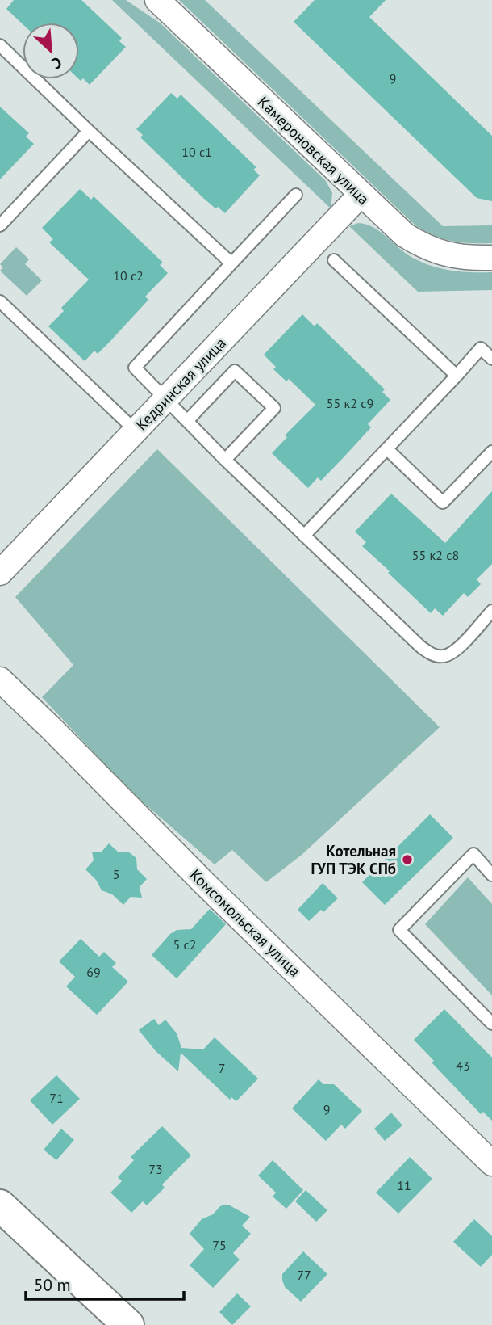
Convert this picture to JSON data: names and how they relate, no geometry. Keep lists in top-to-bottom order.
{
  "streets": {
    "street": ["Камероновская улица", "Кедринская улица", "Комсомольская улица"]
  },
  "crossings": [
    ["Камероновская улица", "Кедринская улица"]
  ],
  "places": ["Котельная ГУП ТЭК СПб"],
  "house_numbers": [
    "9",
    "10 с1",
    "10 с2",
    "55 к2 c9",
    "55 к2 с8",
    "5",
    "5 с2",
    "69",
    "43",
    "7",
    "71",
    "9",
    "73",
    "11",
    "75",
    "77"
  ],
  "scale_bar": "50 m",
  "north": "bottom right"
}
